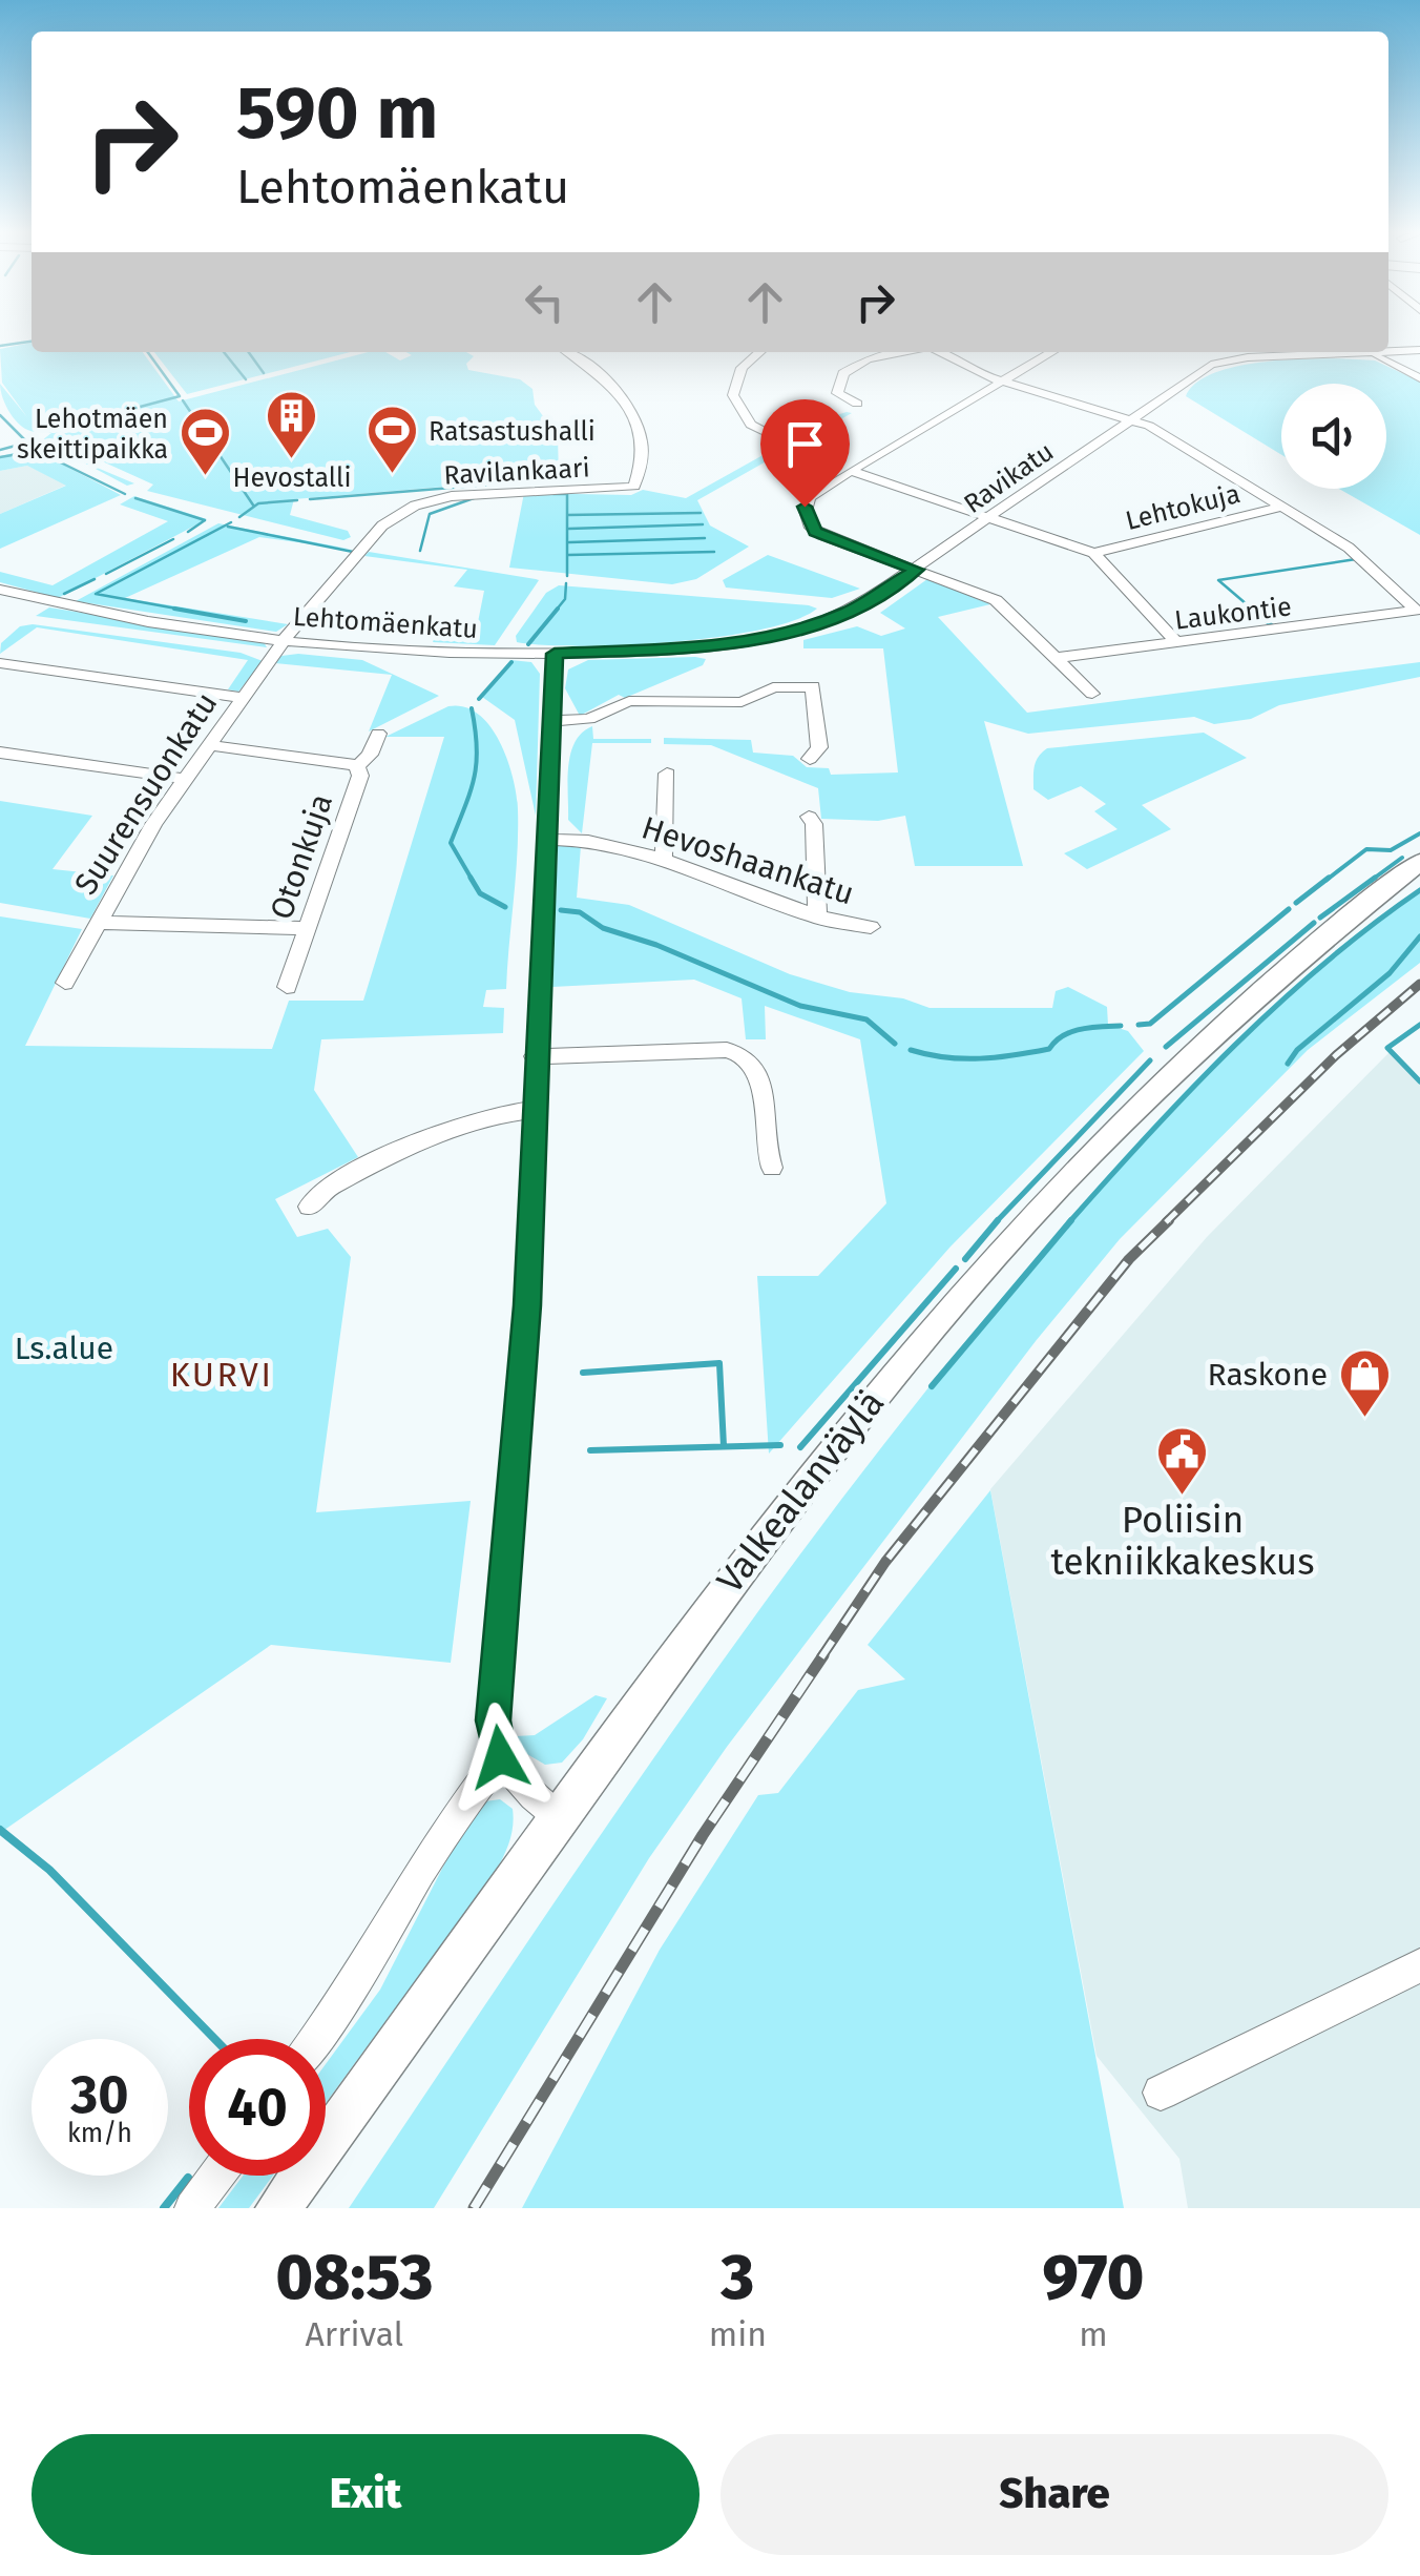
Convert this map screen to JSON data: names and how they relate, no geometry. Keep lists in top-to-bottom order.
{
  "streets": {
    "main road": ["Valkealanväylä"],
    "street": [
      "Ravilankaari",
      "Ravikatu",
      "Lehtokuja",
      "Laukontie",
      "Lehtomäenkatu",
      "Suurensuonkatu",
      "Otonkuja",
      "Hevoshaankatu"
    ]
  },
  "crossings": [
    ["Ravilankaari", "Lehtomäenkatu"],
    ["Ravilankaari", "Suurensuonkatu"],
    ["Ravikatu", "Lehtomäenkatu"],
    ["Lehtokuja", "Laukontie"],
    ["Lehtomäenkatu", "Suurensuonkatu"],
    ["Suurensuonkatu", "Otonkuja"]
  ],
  "districts": ["KURVI"],
  "parks": ["Ls.alue"],
  "places": {
    "building": ["Hevostalli"],
    "sports": ["Ratsastushalli", "Lehotmäen skeittipaikka"],
    "shop": ["Raskone"],
    "public building": ["Poliisin tekniikkakeskus"]
  },
  "page": {
    "turn": ["590 m", "Lehtomäenkatu"],
    "speed": "30 km/h",
    "limit": "40",
    "eta": [
      "08:53",
      "Arrival",
      "3",
      "min",
      "970",
      "m"
    ],
    "buttons": ["Exit", "Share"]
  }
}
